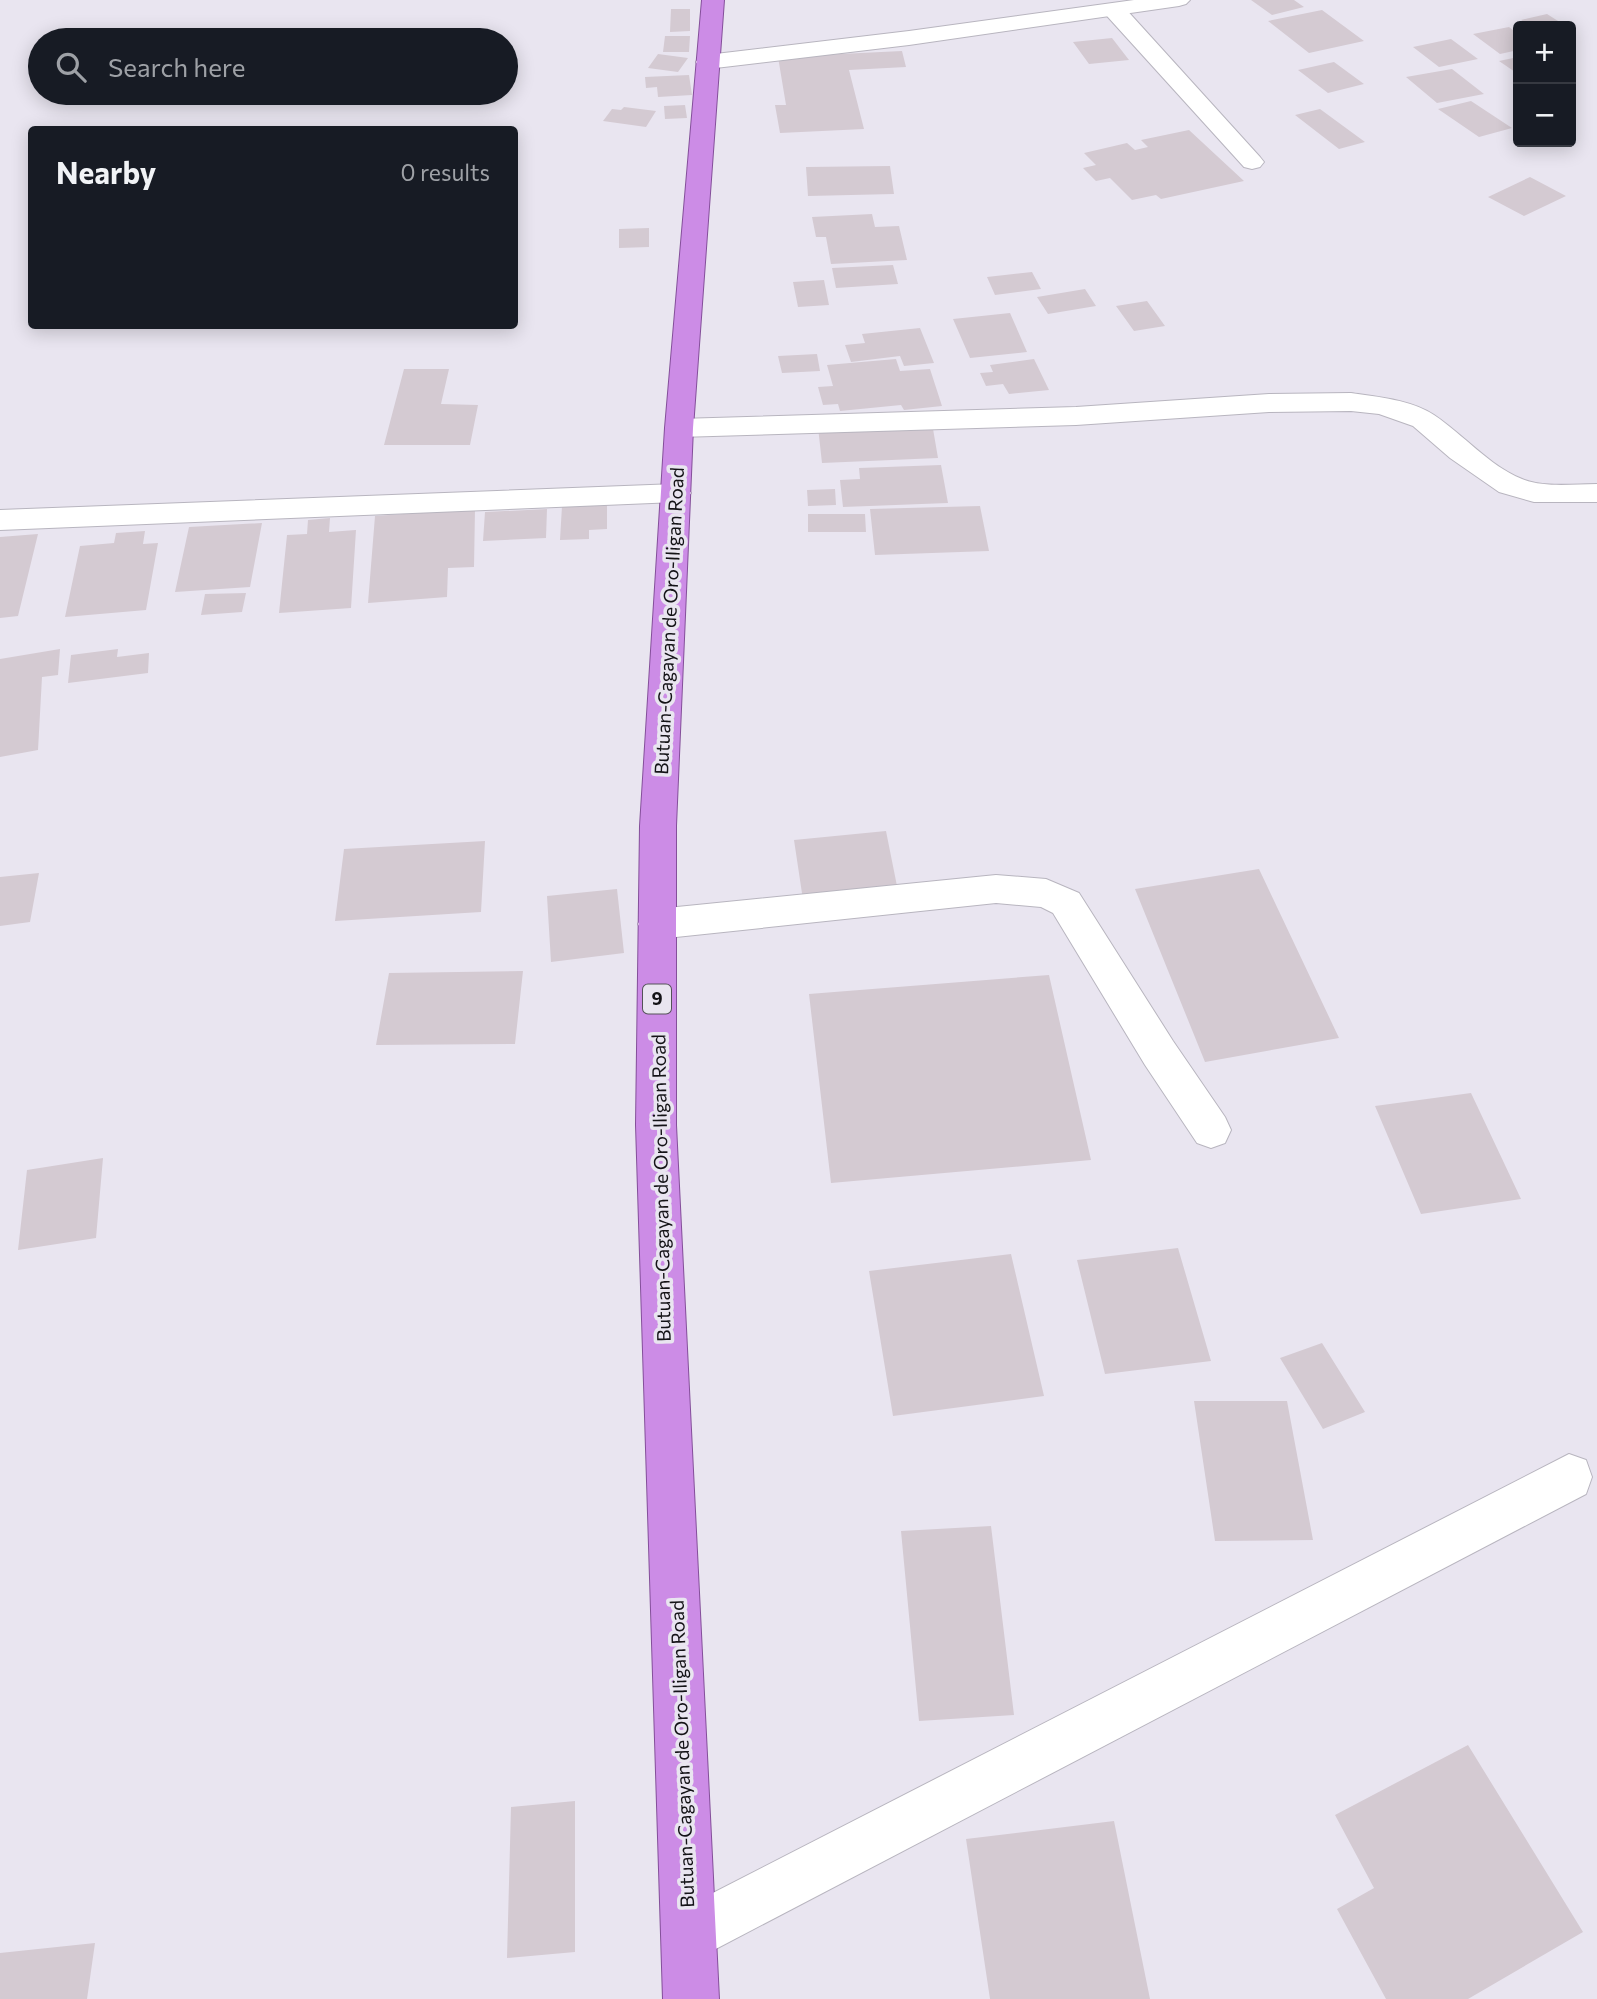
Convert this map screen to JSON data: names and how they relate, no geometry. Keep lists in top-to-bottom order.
{
  "streets": {
    "highway": ["Butuan-Cagayan de Oro-Iligan Road", "9"]
  },
  "page": {
    "map_buttons": ["+", "−"],
    "search": "Search here",
    "heading": ["Nearby", "0 results"]
  }
}
